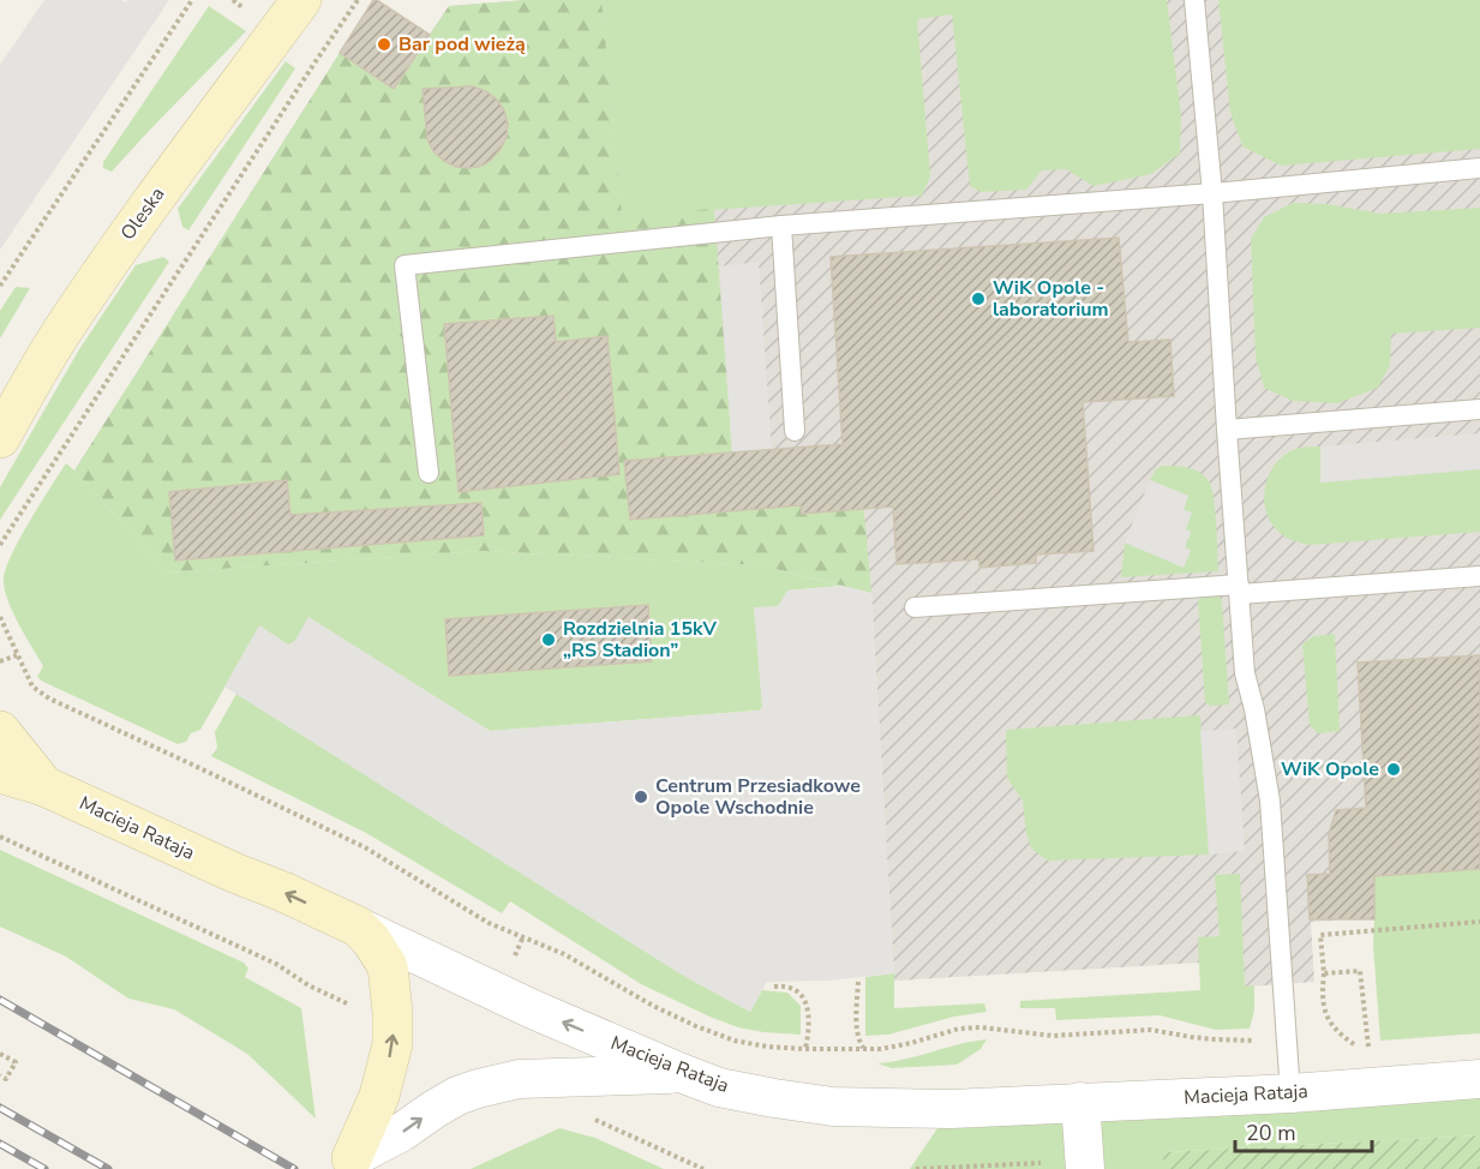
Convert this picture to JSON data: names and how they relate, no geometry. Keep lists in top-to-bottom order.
{
  "streets": {
    "main road": ["Oleska", "Macieja Rataja"]
  },
  "one_way": ["Macieja Rataja"],
  "places": [
    "Bar pod wieżą",
    "WiK Opole - laboratorium",
    "Rozdzielnia 15kV „RS Stadion”",
    "WiK Opole",
    "Centrum Przesiadkowe Opole Wschodnie"
  ],
  "scale_bar": "20 m"
}
